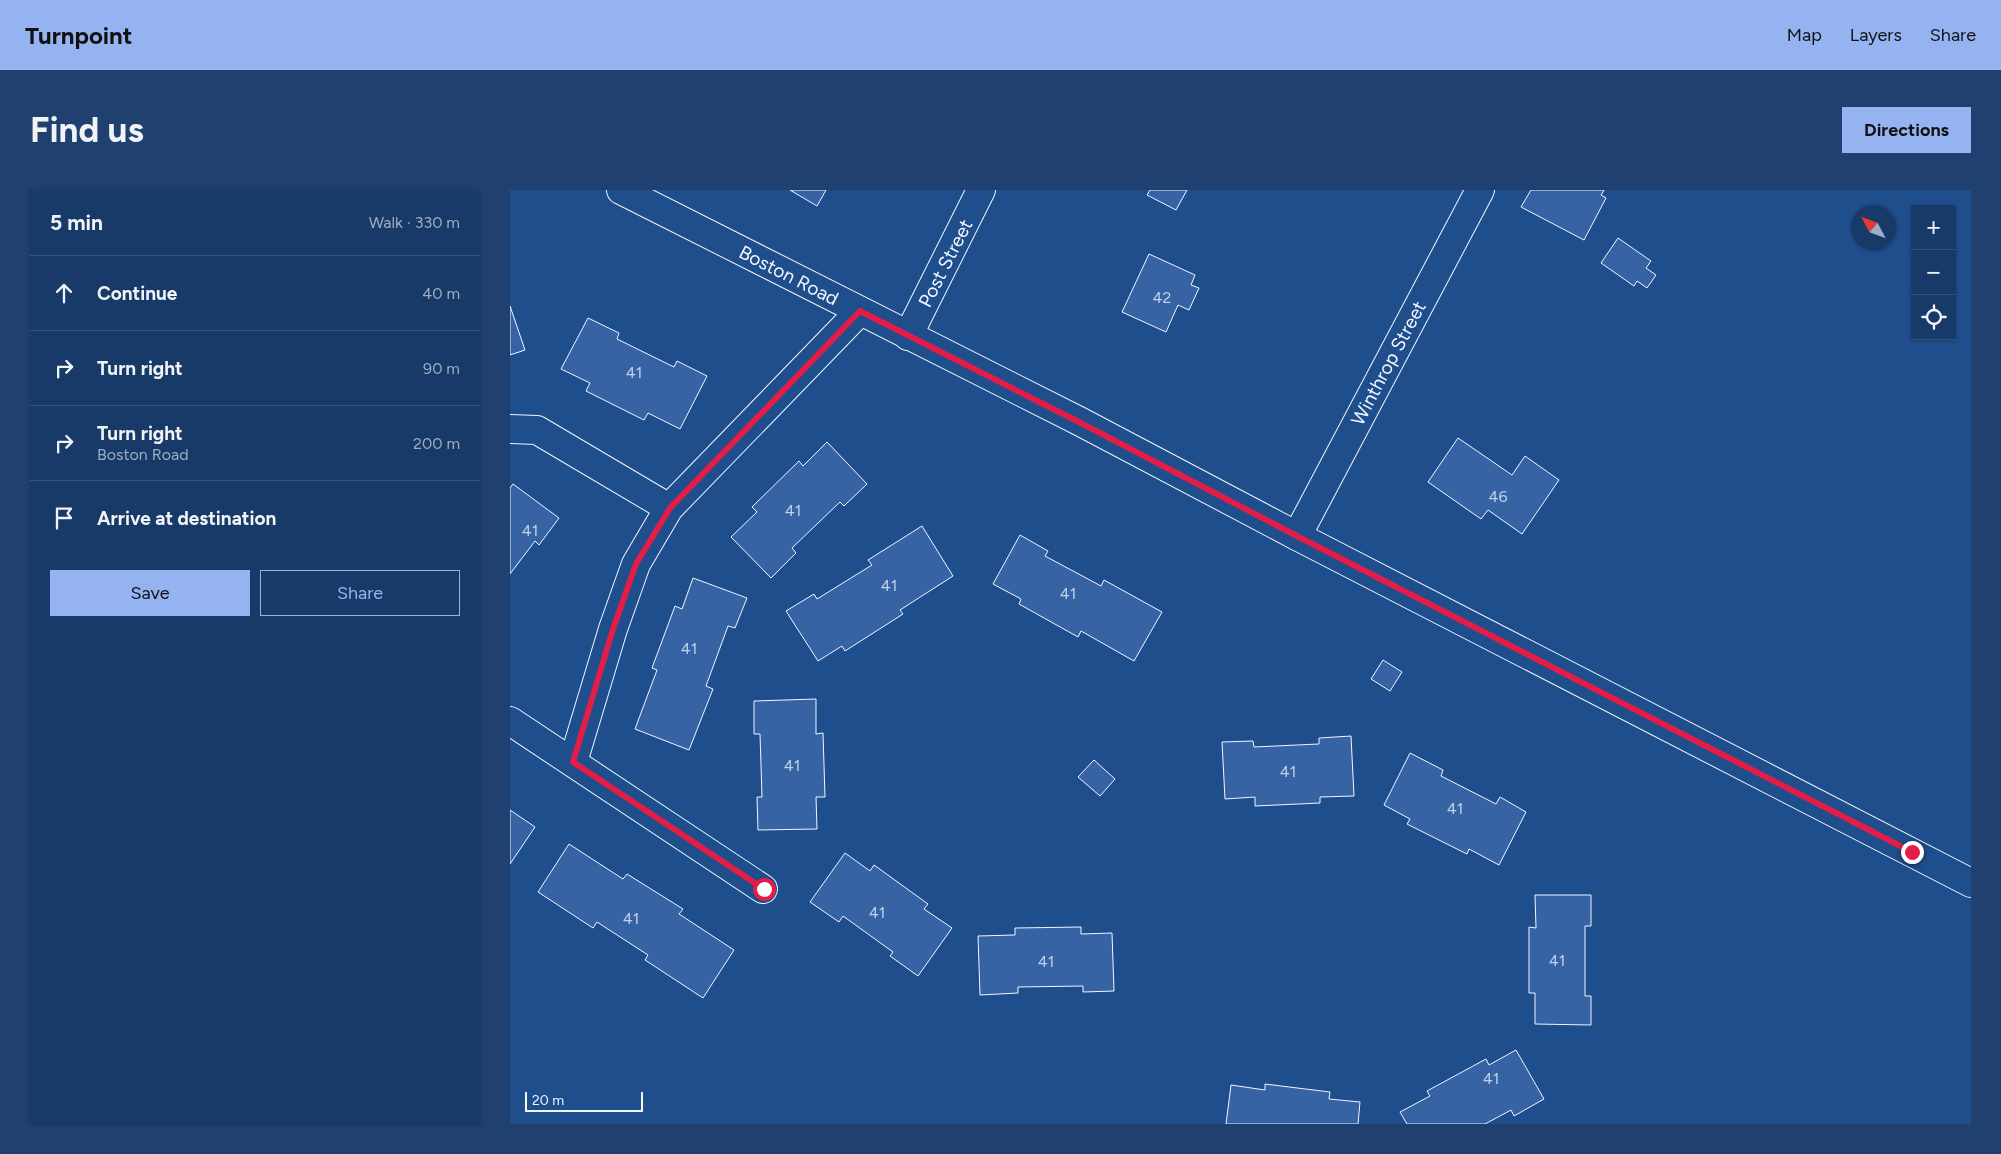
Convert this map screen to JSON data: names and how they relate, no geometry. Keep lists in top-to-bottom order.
{
  "streets": {
    "main road": ["Post Street", "Boston Road", "Winthrop Street"]
  },
  "crossings": [
    ["Post Street", "Boston Road"],
    ["Boston Road", "Winthrop Street"]
  ],
  "house_numbers": [
    "42",
    "41",
    "46",
    "41",
    "41",
    "41",
    "41",
    "41",
    "41",
    "41",
    "41",
    "41",
    "41",
    "41",
    "41",
    "41"
  ],
  "scale_bar": "20 m",
  "north": "top left",
  "page": {
    "header": "Turnpoint",
    "nav": ["Map", "Layers", "Share"],
    "buttons": [
      "Directions",
      ["Save", "Share"]
    ],
    "title": "Find us",
    "heading": ["5 min", "Walk · 330 m"],
    "map_buttons": ["+", "−"],
    "list": [
      ["Continue", "40 m"],
      ["Turn right", "90 m"],
      ["Turn right", "Boston Road", "200 m"],
      "Arrive at destination"
    ],
    "scale": "20 m"
  }
}
